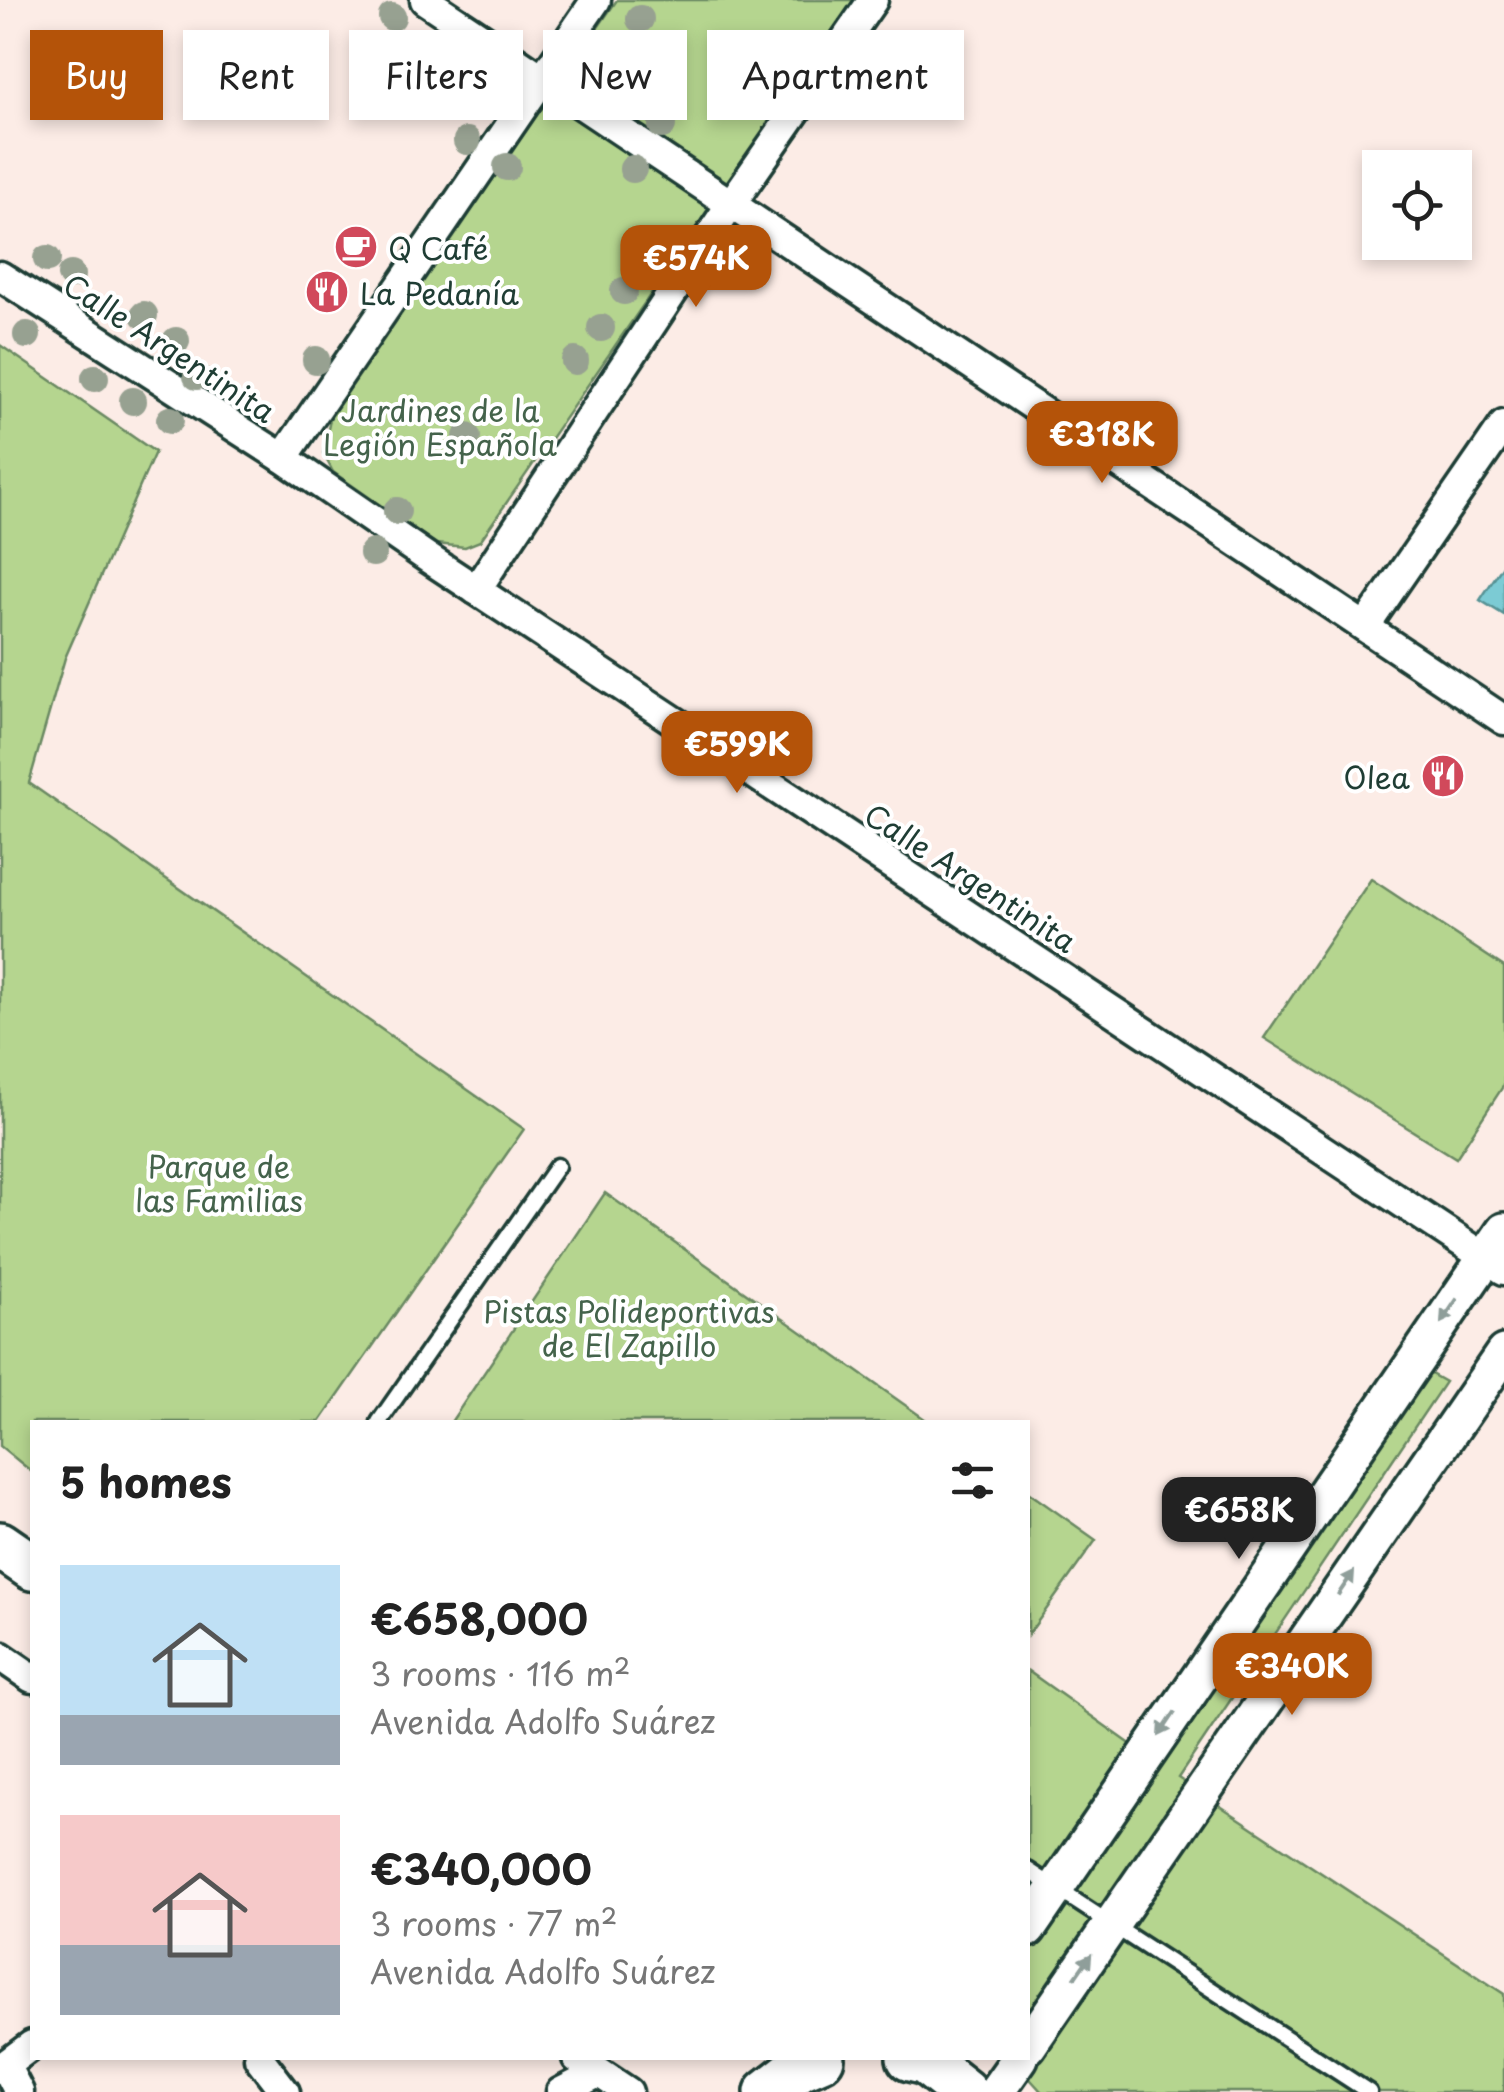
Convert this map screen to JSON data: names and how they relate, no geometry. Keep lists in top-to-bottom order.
{
  "streets": {
    "street": ["Calle Argentinita"]
  },
  "parks": ["Jardines de la Legión Española", "Parque de las Familias", "Pistas Polideportivas de El Zapillo"],
  "places": {
    "cafe": ["Q Café"],
    "restaurant": ["La Pedanía", "Olea"]
  },
  "page": {
    "chip": [
      "Buy",
      "Rent",
      "Filters",
      "New",
      "Apartment"
    ],
    "price": [
      "€574K",
      "€318K",
      "€599K",
      "€658K",
      "€340K"
    ],
    "heading": "5 homes",
    "list": [
      {
        "name": "€658,000",
        "note": "3 rooms · 116 m² · Avenida Adolfo Suárez"
      },
      {
        "name": "€340,000",
        "note": "3 rooms · 77 m² · Avenida Adolfo Suárez"
      }
    ]
  }
}
